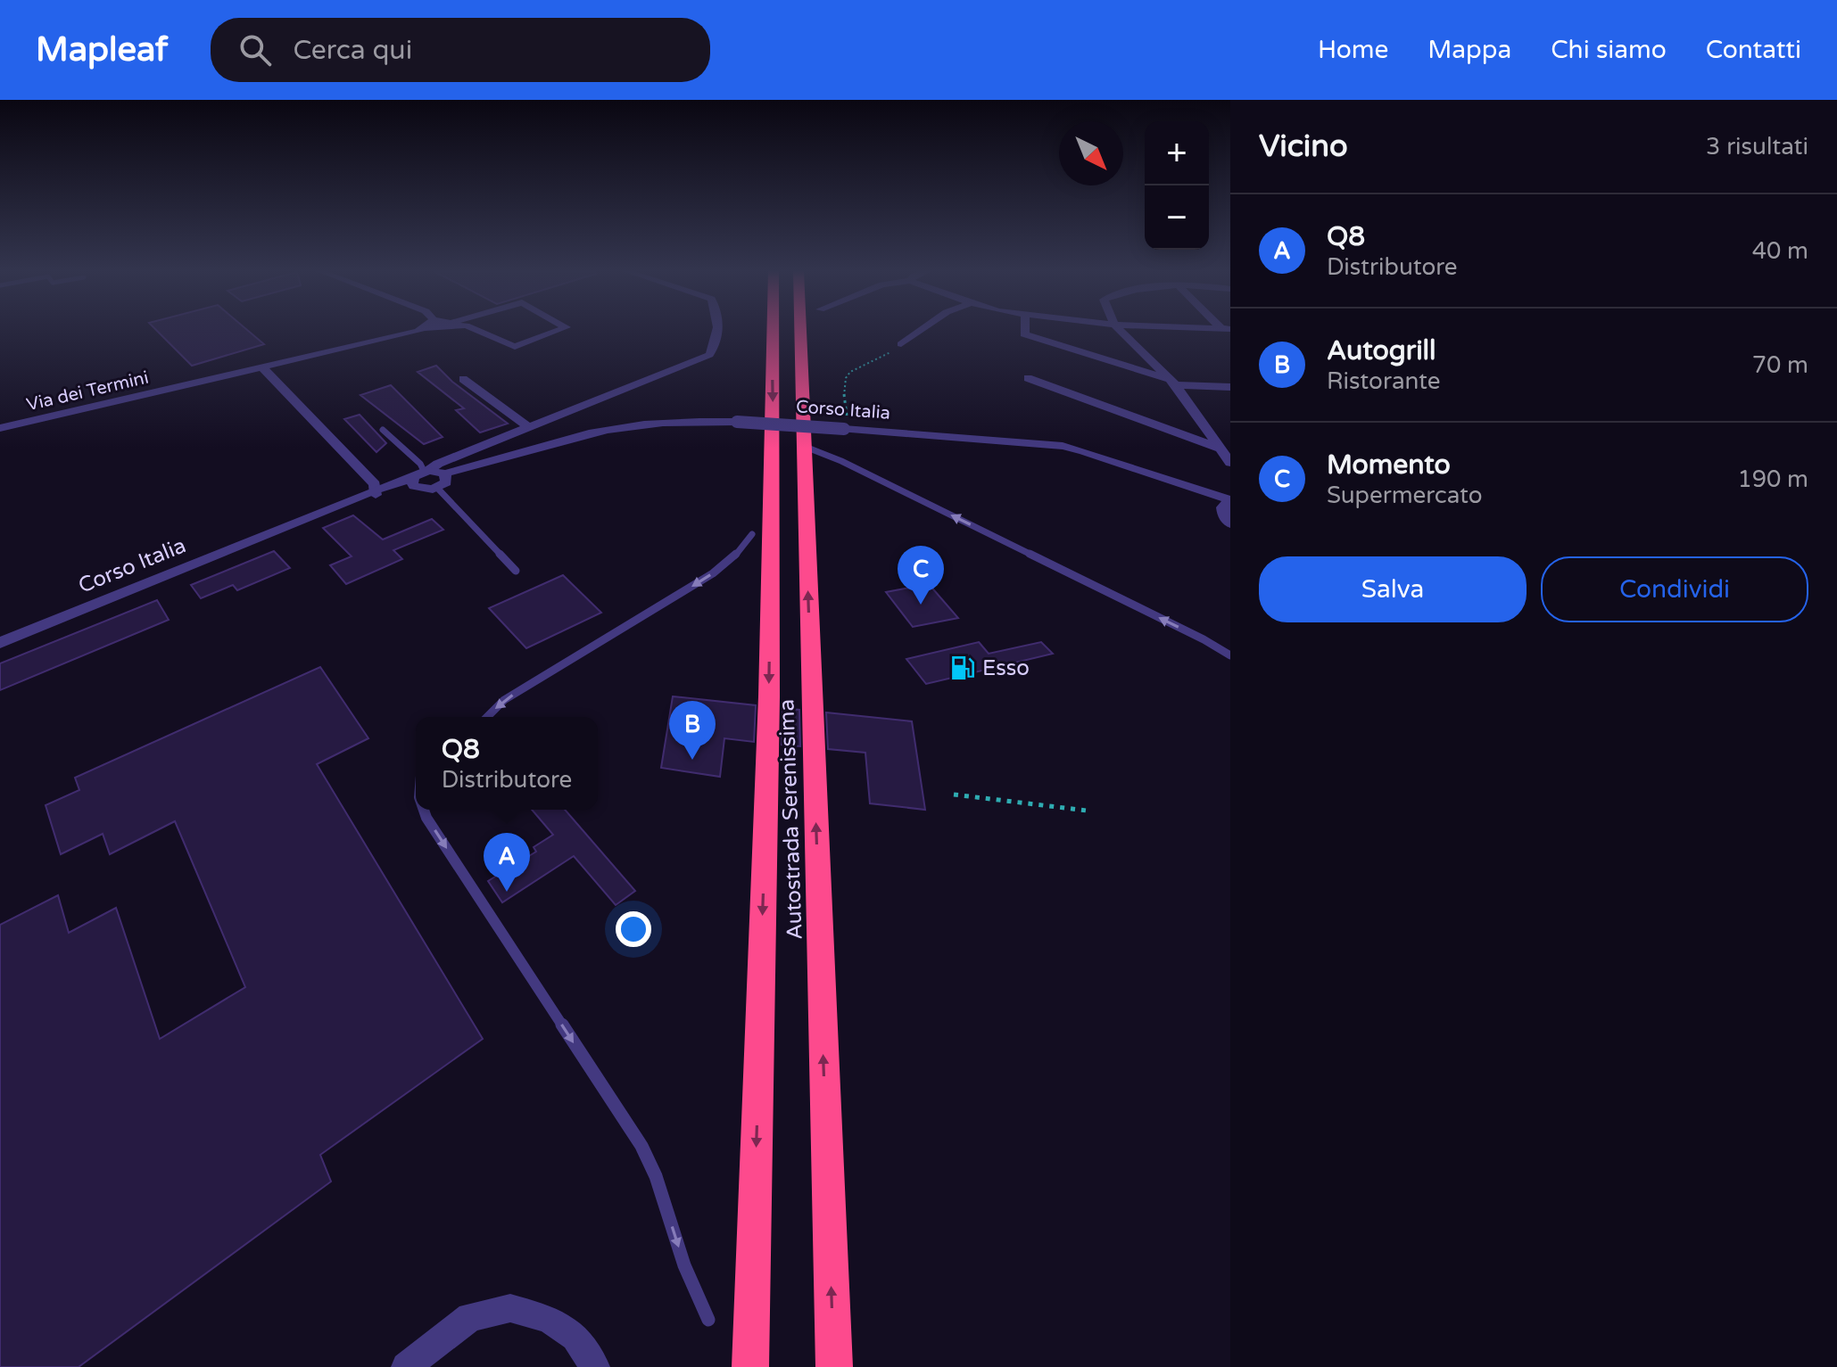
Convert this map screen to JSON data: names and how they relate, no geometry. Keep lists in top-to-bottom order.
{
  "streets": {
    "highway": ["Autostrada Serenissima"],
    "street": ["Via dei Termini", "Corso Italia"]
  },
  "places": {
    "fuel station": ["Esso"]
  },
  "north": "bottom right",
  "page": {
    "header": "Mapleaf",
    "search": "Cerca qui",
    "nav": [
      "Home",
      "Mappa",
      "Chi siamo",
      "Contatti"
    ],
    "heading": ["Vicino", "3 risultati"],
    "map_buttons": ["+", "−"],
    "list": [
      {
        "mark": "A",
        "name": "Q8",
        "note": "Distributore",
        "value": "40 m"
      },
      {
        "mark": "B",
        "name": "Autogrill",
        "note": "Ristorante",
        "value": "70 m"
      },
      {
        "mark": "C",
        "name": "Momento",
        "note": "Supermercato",
        "value": "190 m"
      }
    ],
    "buttons": ["Salva", "Condividi"],
    "pins": ["C", "B", "A"],
    "popup": ["Q8", "Distributore"]
  }
}
